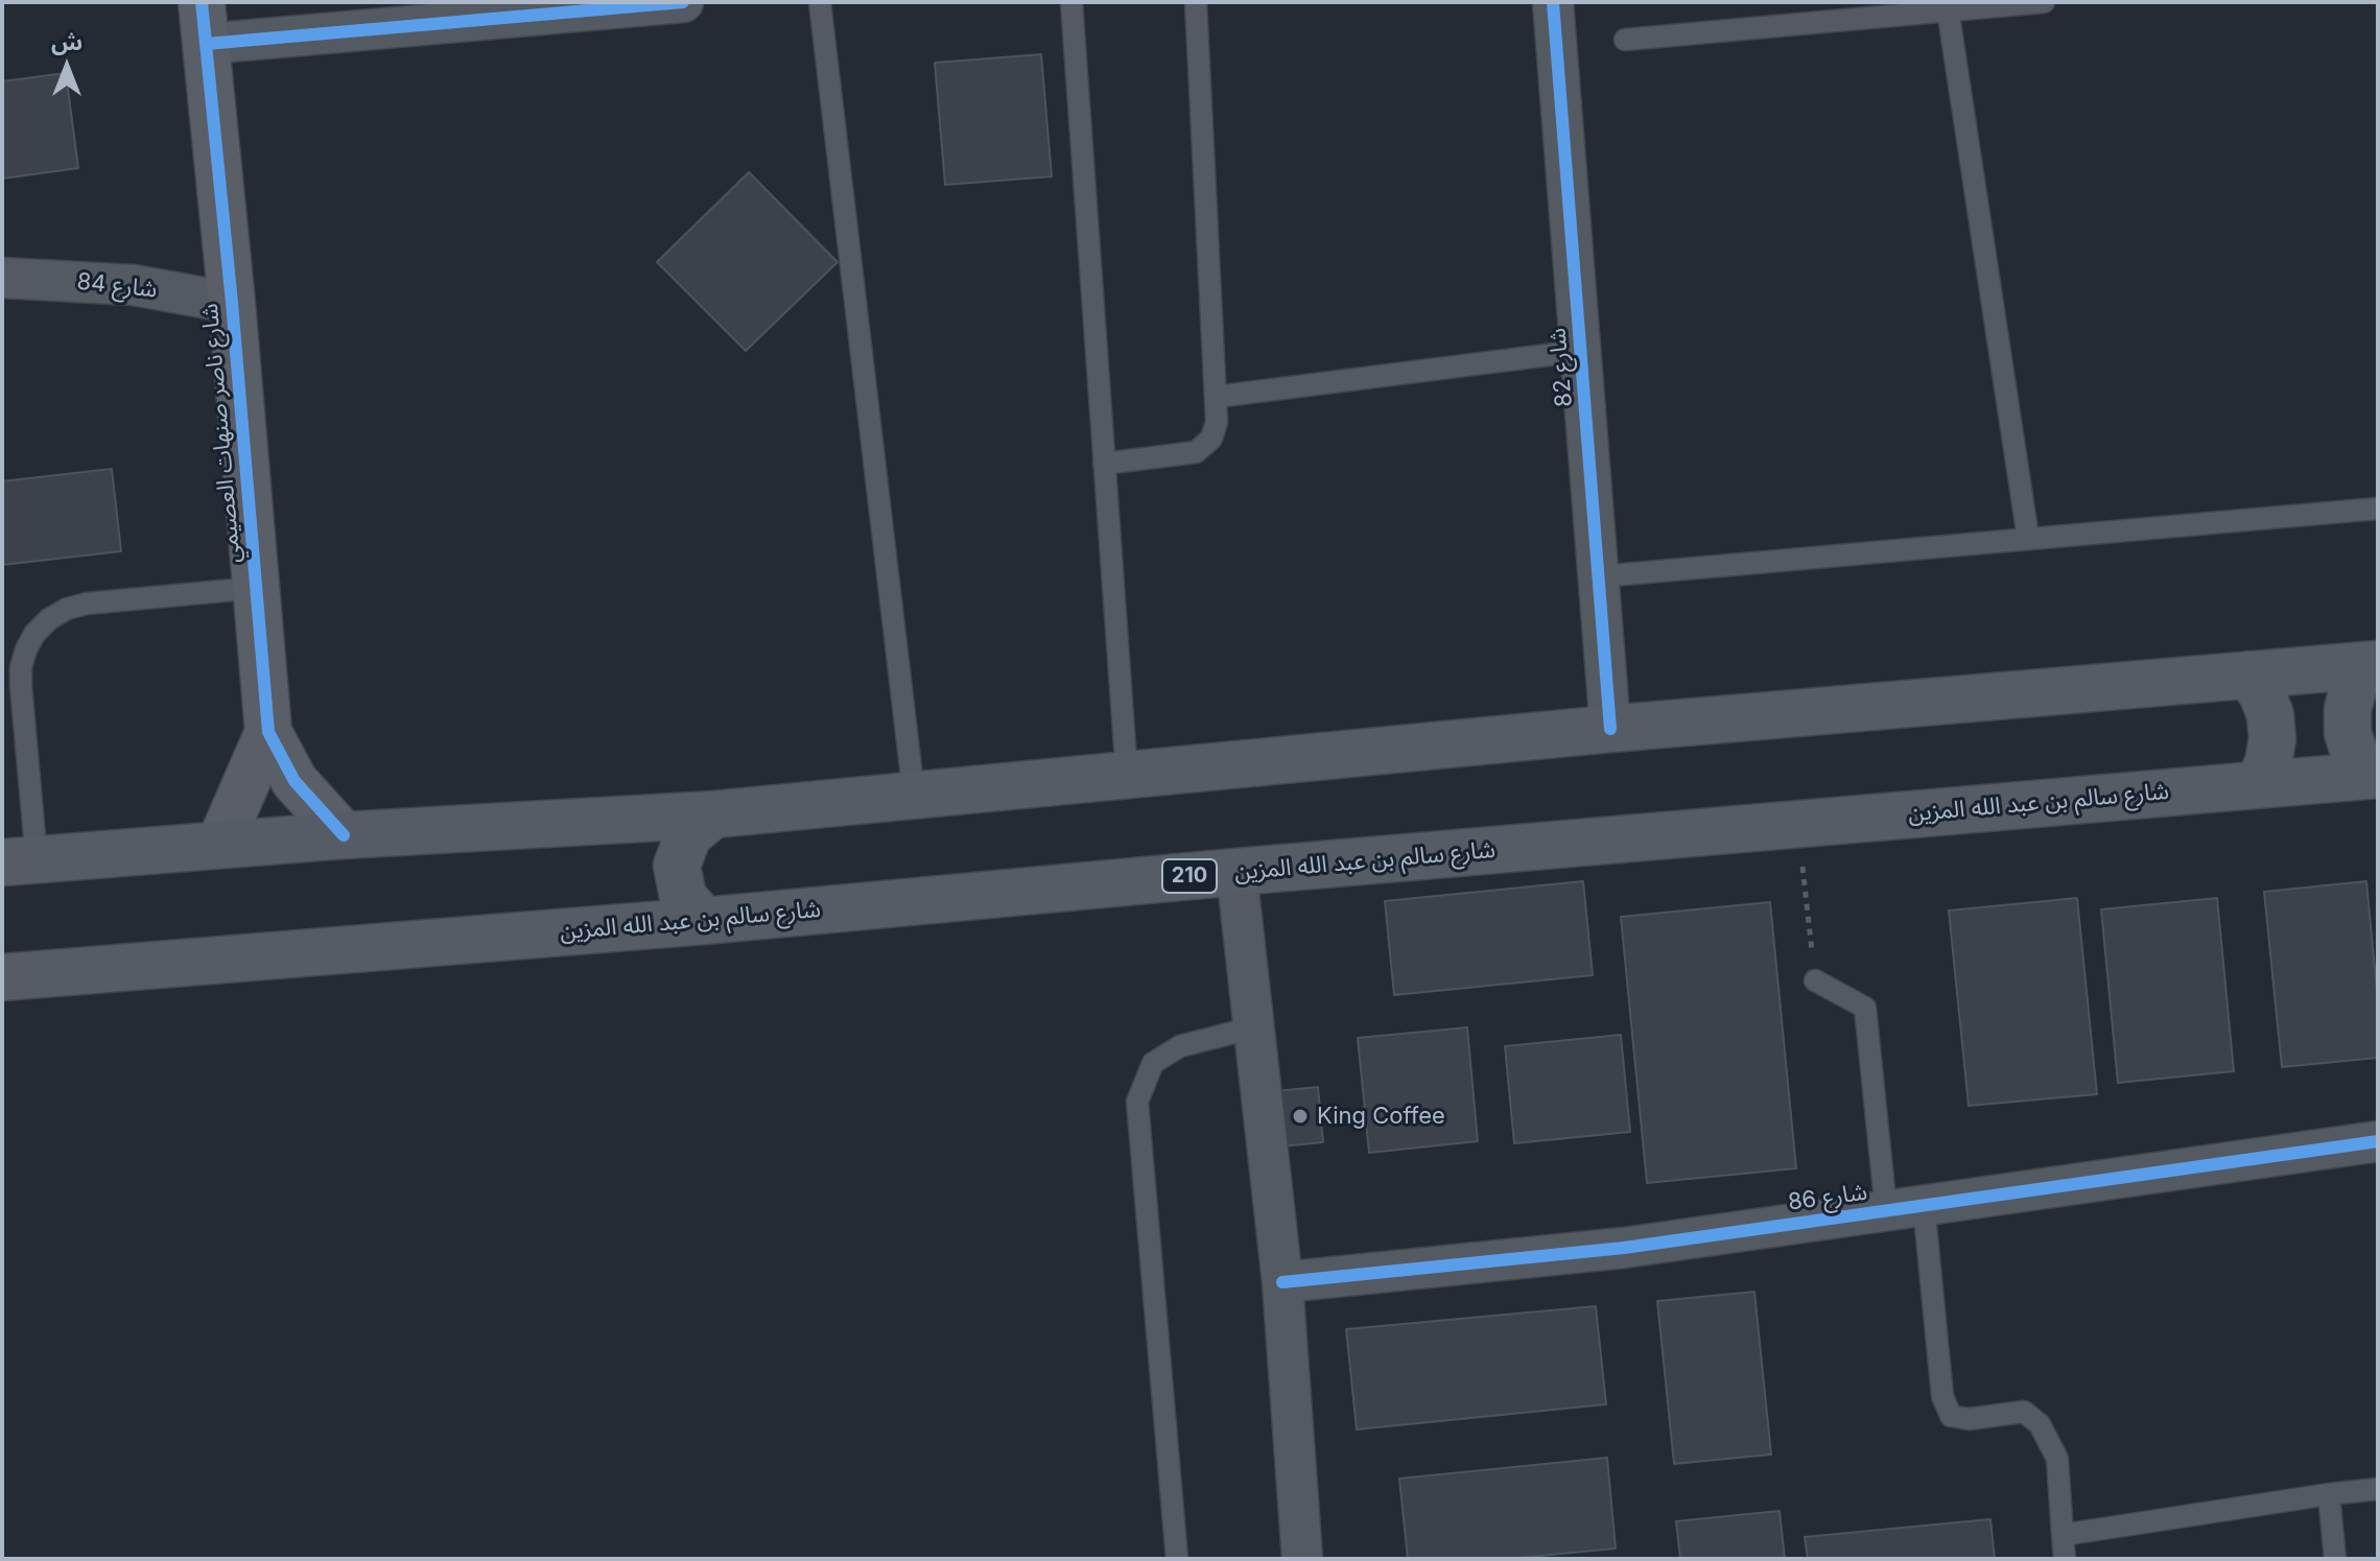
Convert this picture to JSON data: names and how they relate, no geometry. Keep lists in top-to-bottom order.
{
  "streets": {
    "main road": ["شارع سالم بن عبد الله المزين", "210"],
    "street": [
      "شارع 84",
      "شارع 82",
      "شارع ناصر صنهات العصيمي",
      "شارع 86"
    ]
  },
  "crossings": [
    ["شارع 84", "شارع ناصر صنهات العصيمي"]
  ],
  "places": ["King Coffee"],
  "north": "top"
}
